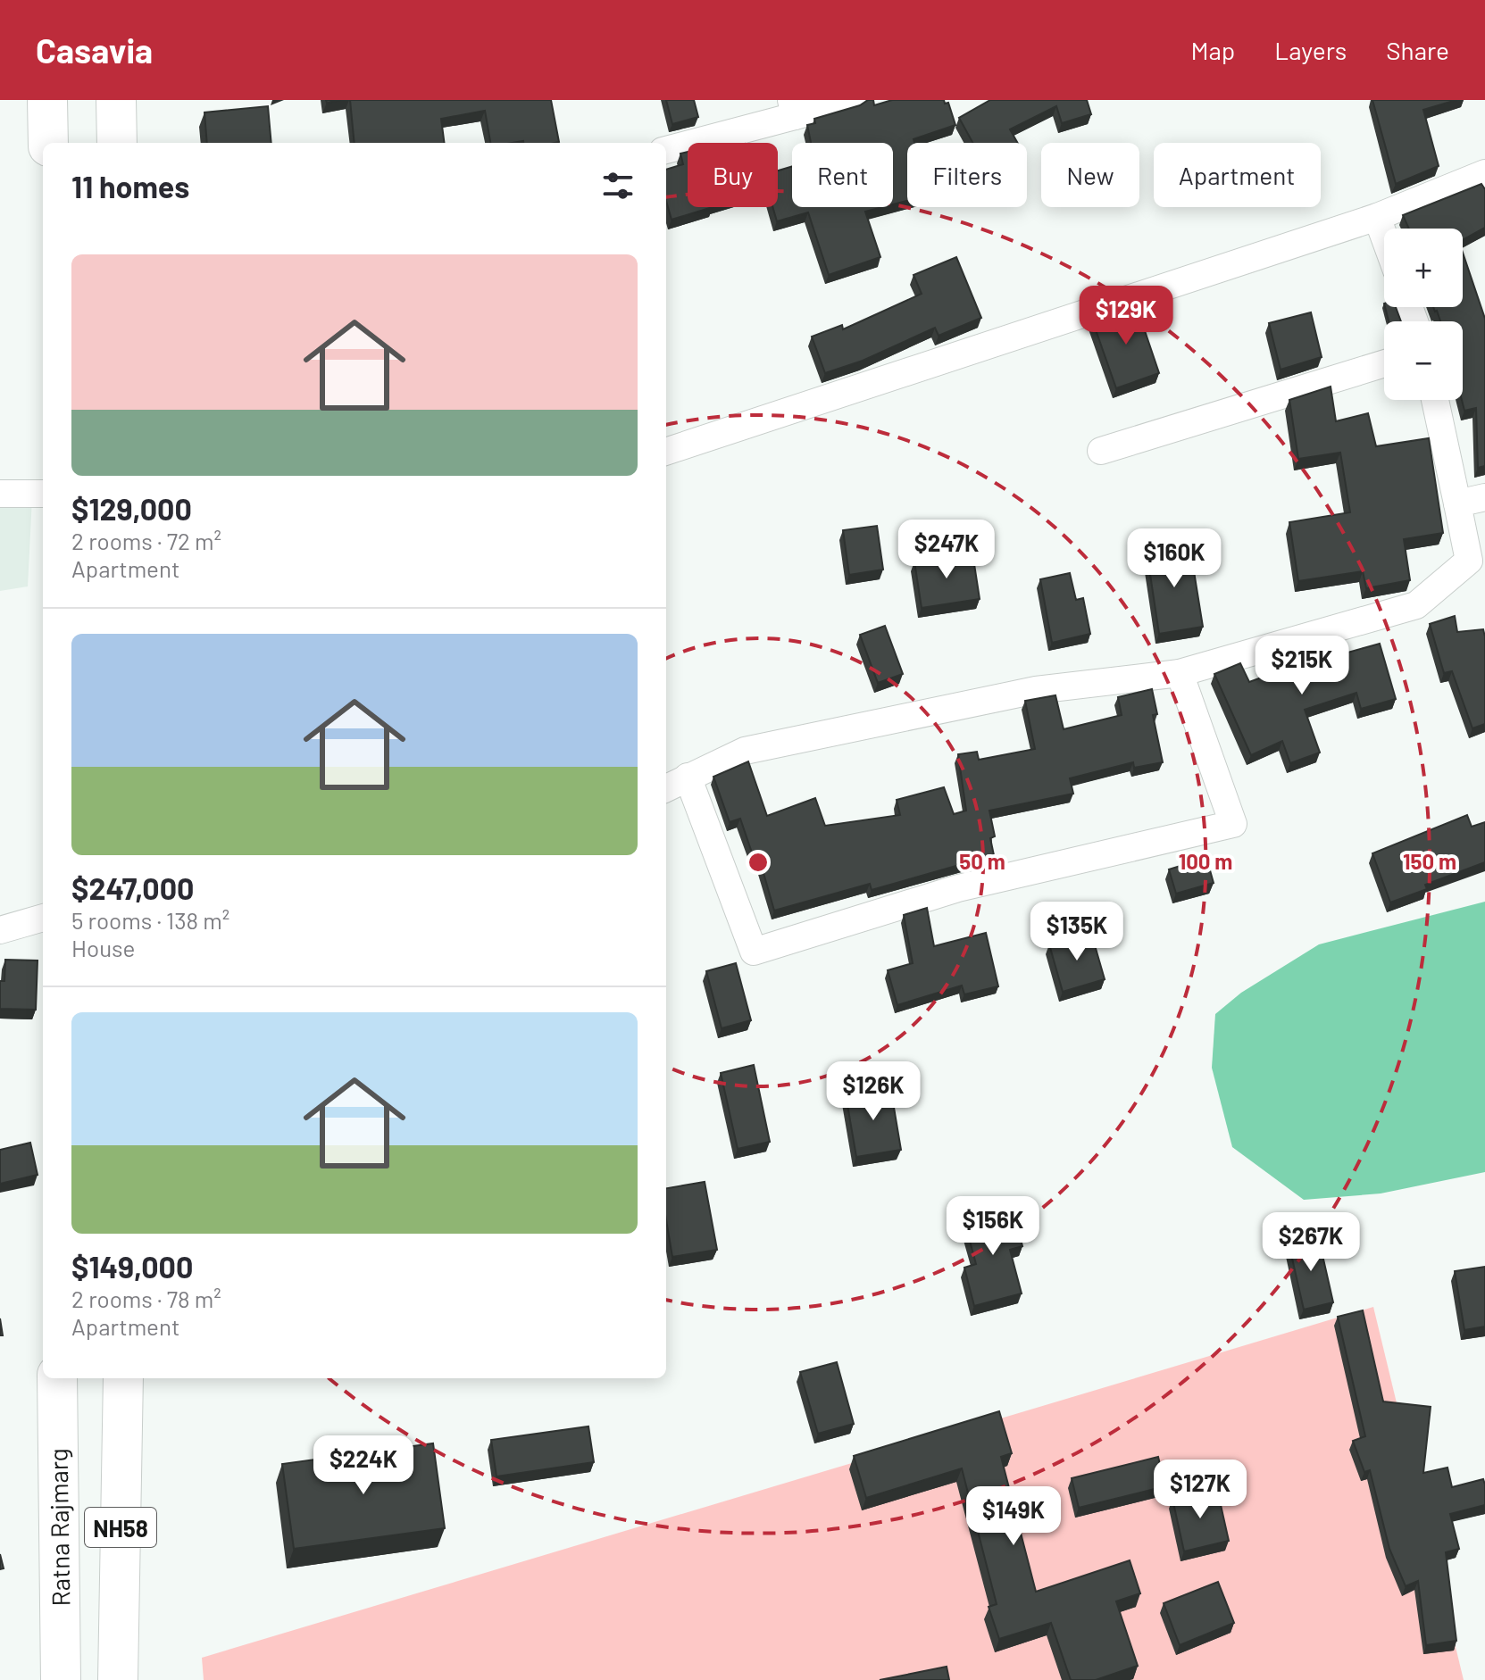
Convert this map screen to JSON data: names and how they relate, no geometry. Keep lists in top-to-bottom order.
{
  "streets": {
    "highway": ["Ratna Rajmarg", "NH58"]
  },
  "page": {
    "header": "Casavia",
    "nav": ["Map", "Layers", "Share"],
    "chip": [
      "Buy",
      "Rent",
      "Filters",
      "New",
      "Apartment"
    ],
    "heading": "11 homes",
    "map_buttons": ["+", "−"],
    "list": [
      {
        "name": "$129,000",
        "note": "2 rooms · 72 m² · Apartment"
      },
      {
        "name": "$247,000",
        "note": "5 rooms · 138 m² · House"
      },
      {
        "name": "$149,000",
        "note": "2 rooms · 78 m² · Apartment"
      }
    ],
    "price": [
      "$129K",
      "$247K",
      "$160K",
      "$215K",
      "$135K",
      "$126K",
      "$156K",
      "$267K",
      "$224K",
      "$127K",
      "$149K"
    ]
  },
  "rings": ["50 m", "100 m", "150 m"]
}
